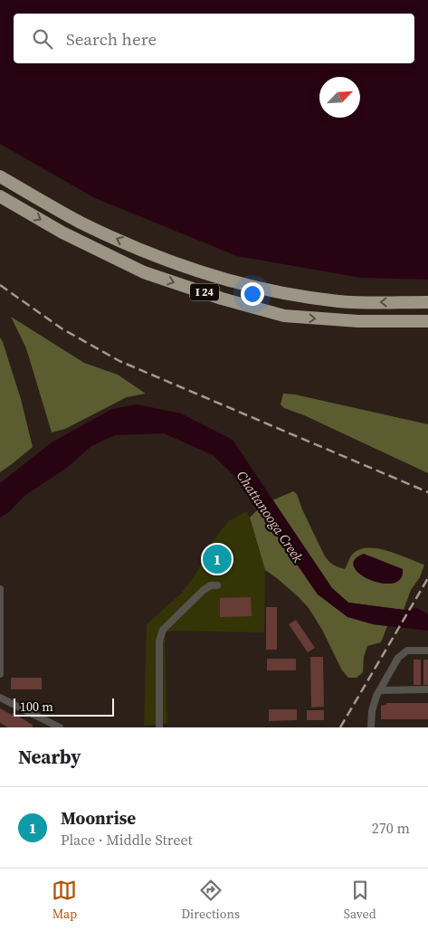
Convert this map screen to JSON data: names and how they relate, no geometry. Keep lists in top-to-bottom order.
{
  "streets": {
    "highway": ["I 24"]
  },
  "water": ["Chattanooga Creek"],
  "scale_bar": "100 m",
  "north": "top right",
  "page": {
    "search": "Search here",
    "pins": "1",
    "scale": "100 m",
    "heading": "Nearby",
    "list": [
      {
        "mark": "1",
        "name": "Moonrise",
        "note": "Place · Middle Street",
        "value": "270 m"
      }
    ],
    "nav": ["Map", "Directions", "Saved"]
  }
}
